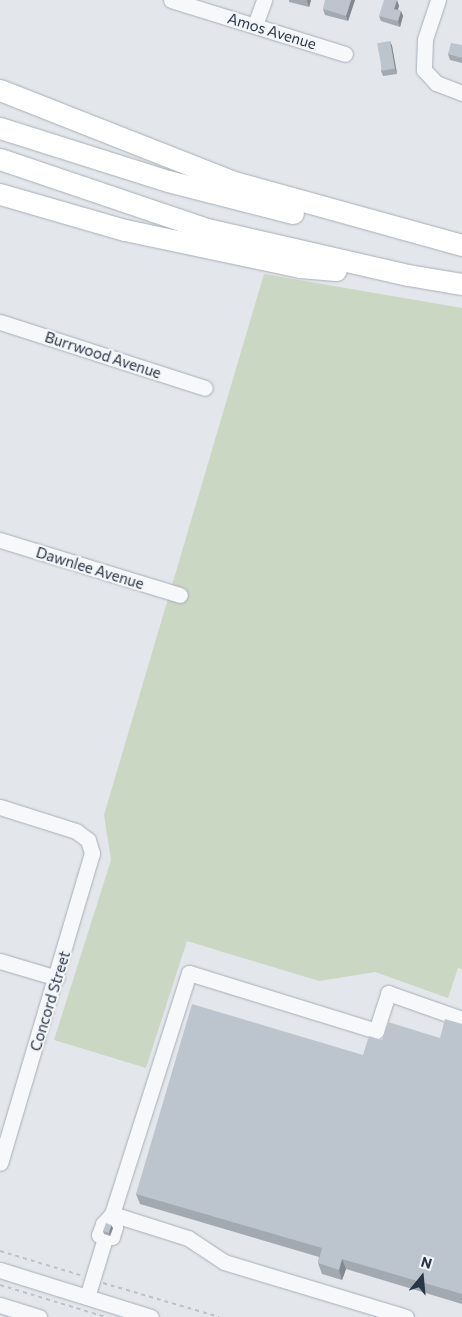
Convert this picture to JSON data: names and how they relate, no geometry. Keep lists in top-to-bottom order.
{
  "streets": {
    "street": [
      "Amos Avenue",
      "Burrwood Avenue",
      "Dawnlee Avenue",
      "Concord Street"
    ]
  },
  "north": "top"
}
